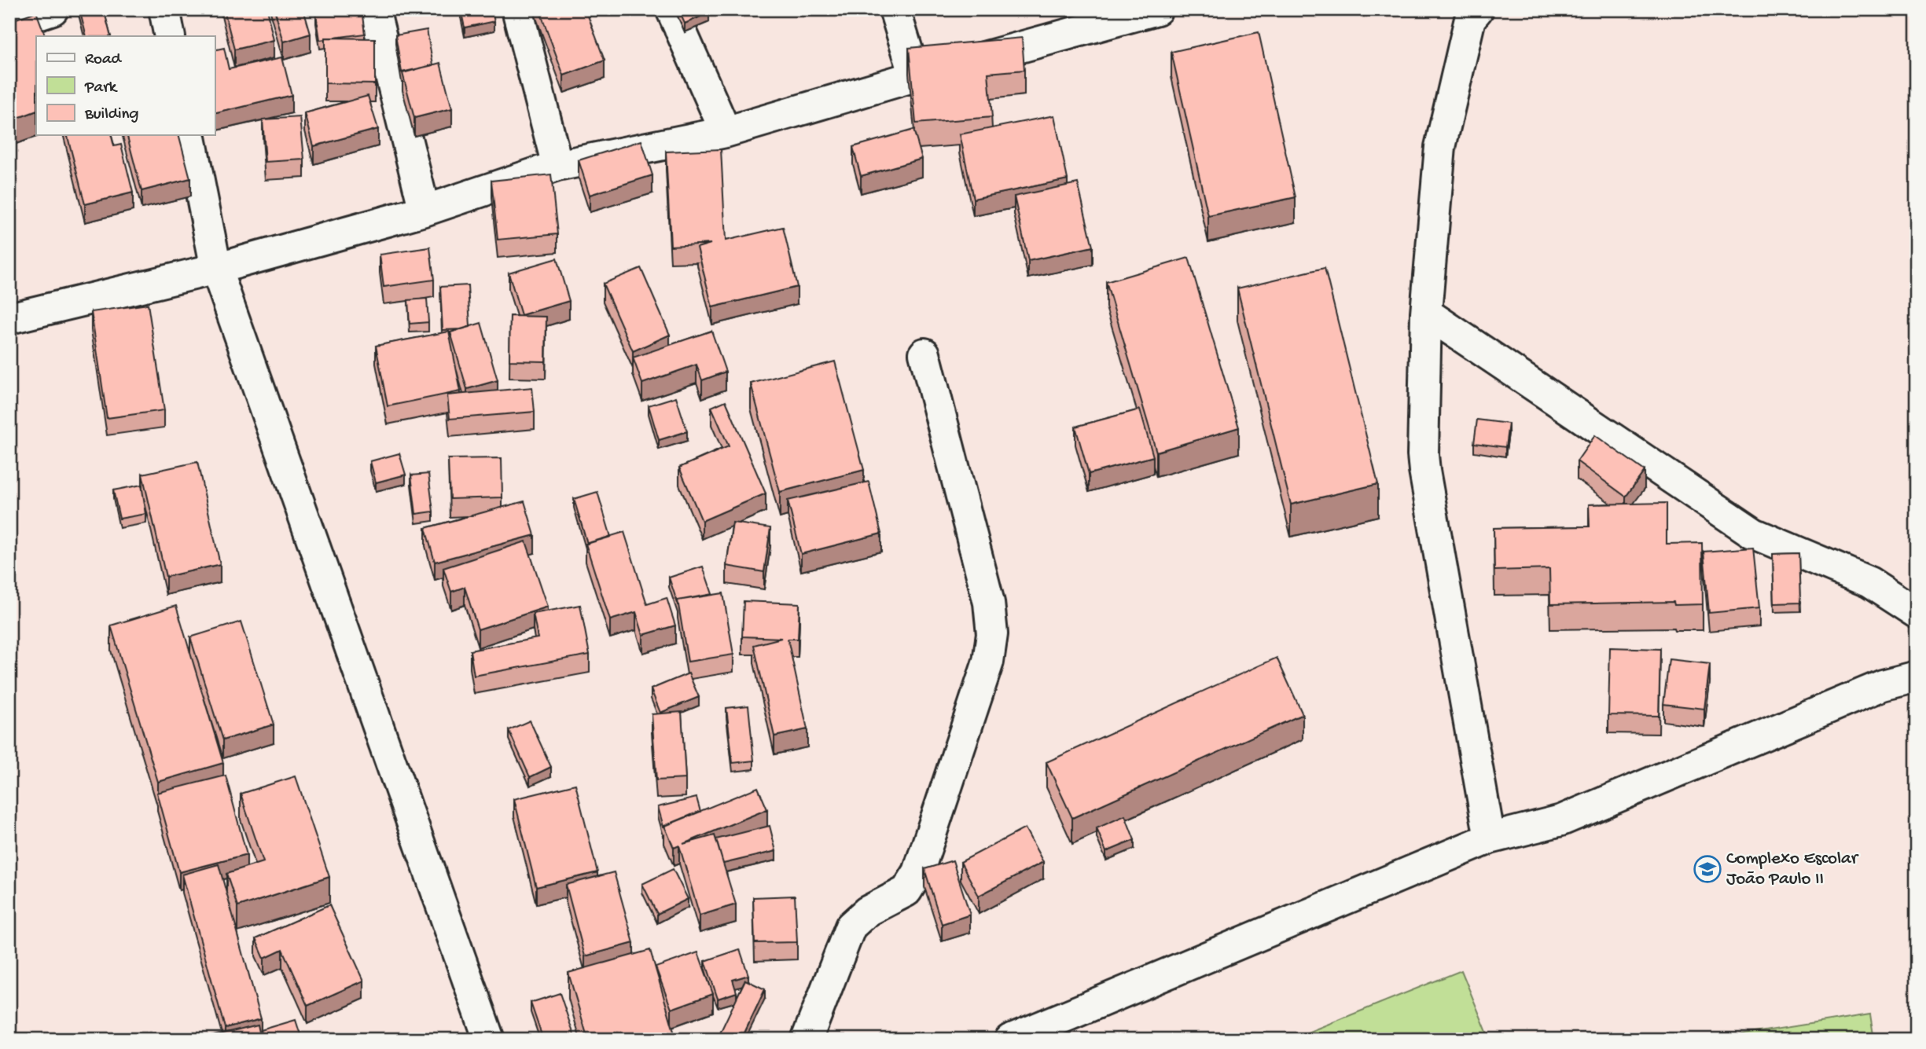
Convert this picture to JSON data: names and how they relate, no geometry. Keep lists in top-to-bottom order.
{
  "places": {
    "school or university": ["Complexo Escolar João Paulo II"]
  },
  "legend": ["Road", "Park", "Building"]
}
